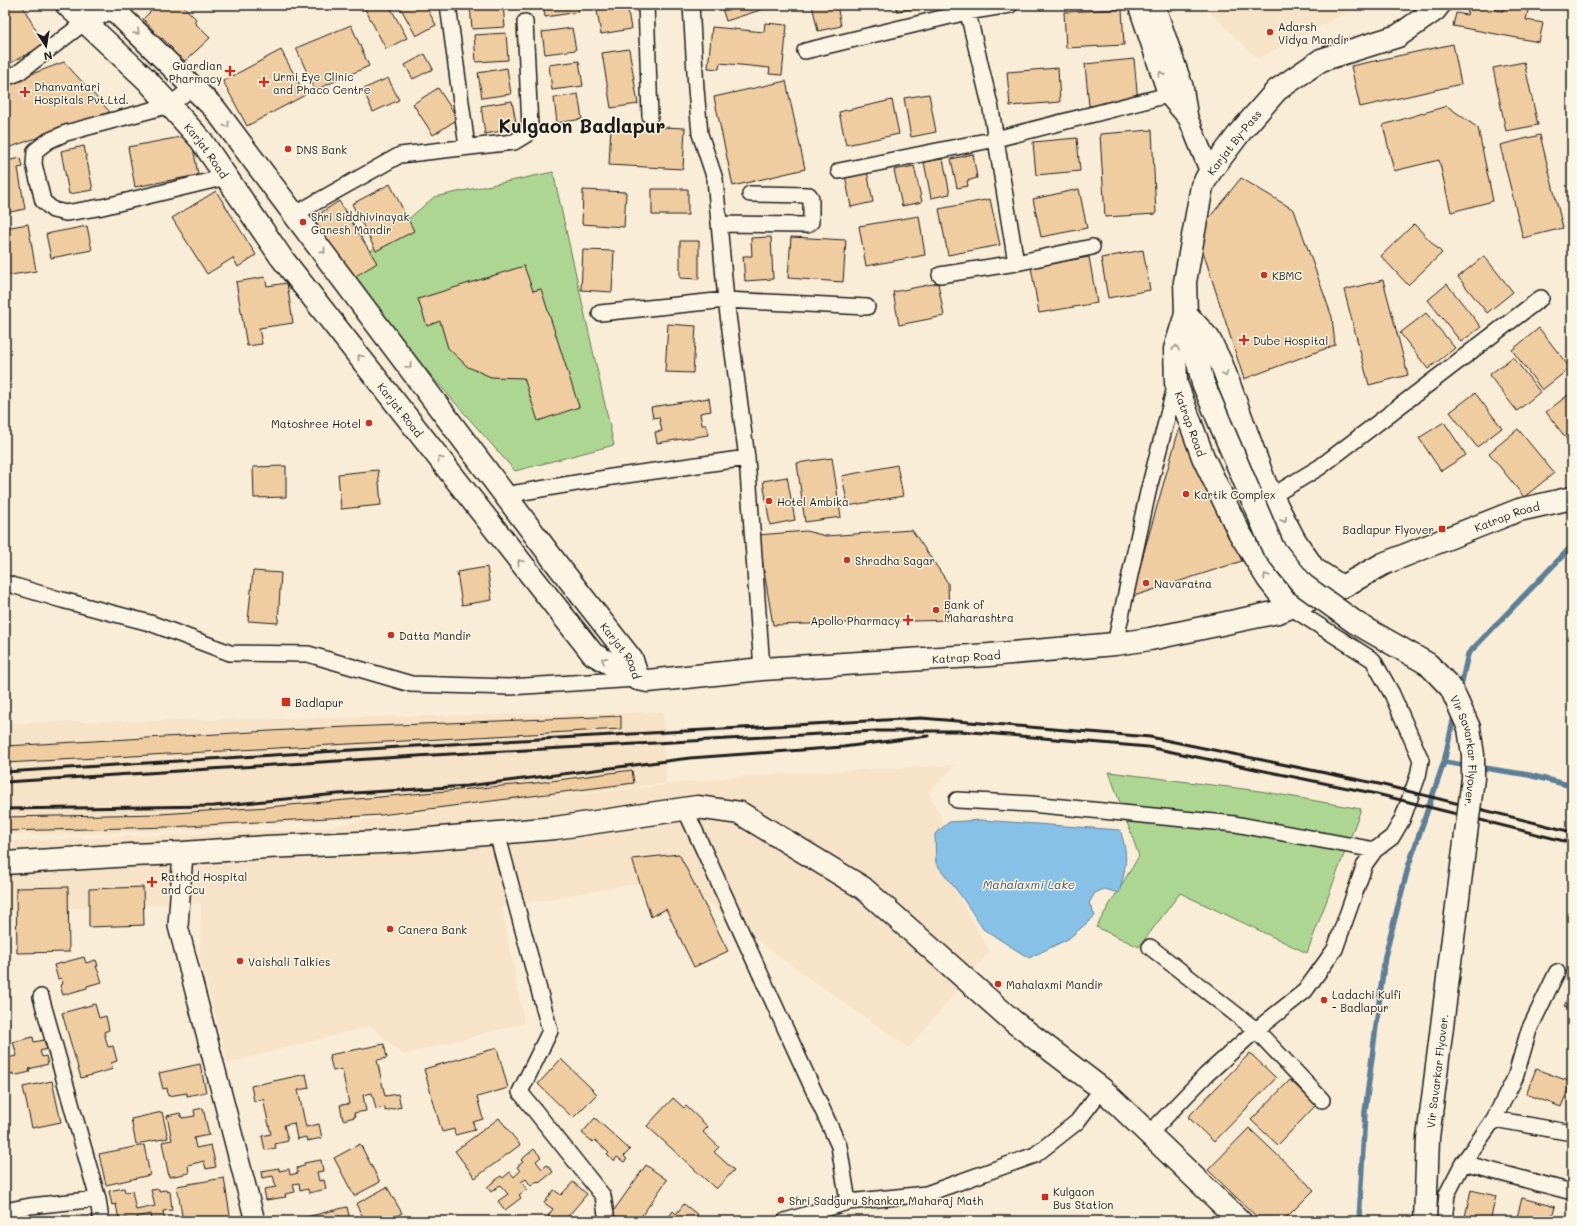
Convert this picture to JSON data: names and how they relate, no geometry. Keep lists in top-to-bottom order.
{
  "streets": {
    "main road": [
      "Karjat By-Pass",
      "Karjat Road",
      "Katrap Road",
      "Vir Savarkar Flyover."
    ]
  },
  "crossings": [
    ["Karjat By-Pass", "Katrap Road"],
    ["Karjat By-Pass", "Vir Savarkar Flyover."],
    ["Karjat Road", "Katrap Road"]
  ],
  "districts": ["Kulgaon Badlapur"],
  "water": ["Mahalaxmi Lake"],
  "places": {
    "other": [
      "Adarsh Vidya Mandir",
      "DNS Bank",
      "Shri Siddhivinayak Ganesh Mandir",
      "KBMC",
      "Matoshree Hotel",
      "Kartik Complex",
      "Hotel Ambika",
      "Shradha Sagar",
      "Navaratna",
      "Bank of Maharashtra",
      "Datta Mandir",
      "Canera Bank",
      "Vaishali Talkies",
      "Mahalaxmi Mandir",
      "Ladachi Kulfi - Badlapur",
      "Shri Sadguru Shankar Maharaj Math"
    ],
    "health": [
      "Guardian Pharmacy",
      "Urmi Eye Clinic and Phaco Centre",
      "Dhanvantari Hospitals Pvt.Ltd.",
      "Dube Hospital",
      "Apollo Pharmacy",
      "Rathod Hospital and Ccu"
    ],
    "transit": ["Badlapur Flyover", "Badlapur", "Kulgaon Bus Station"]
  },
  "north": "bottom"
}
